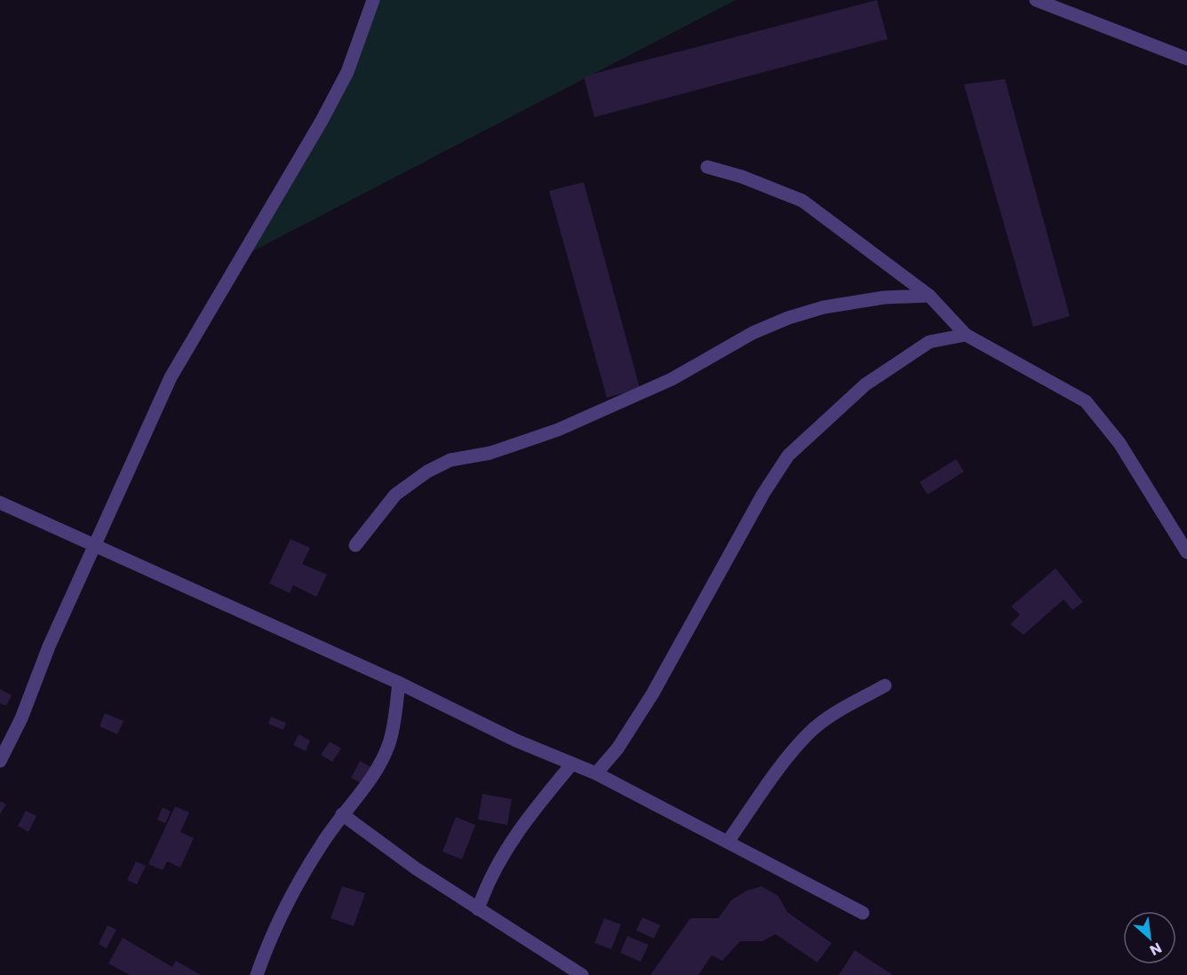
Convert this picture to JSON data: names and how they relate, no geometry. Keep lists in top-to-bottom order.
{
  "north": "bottom right"
}
